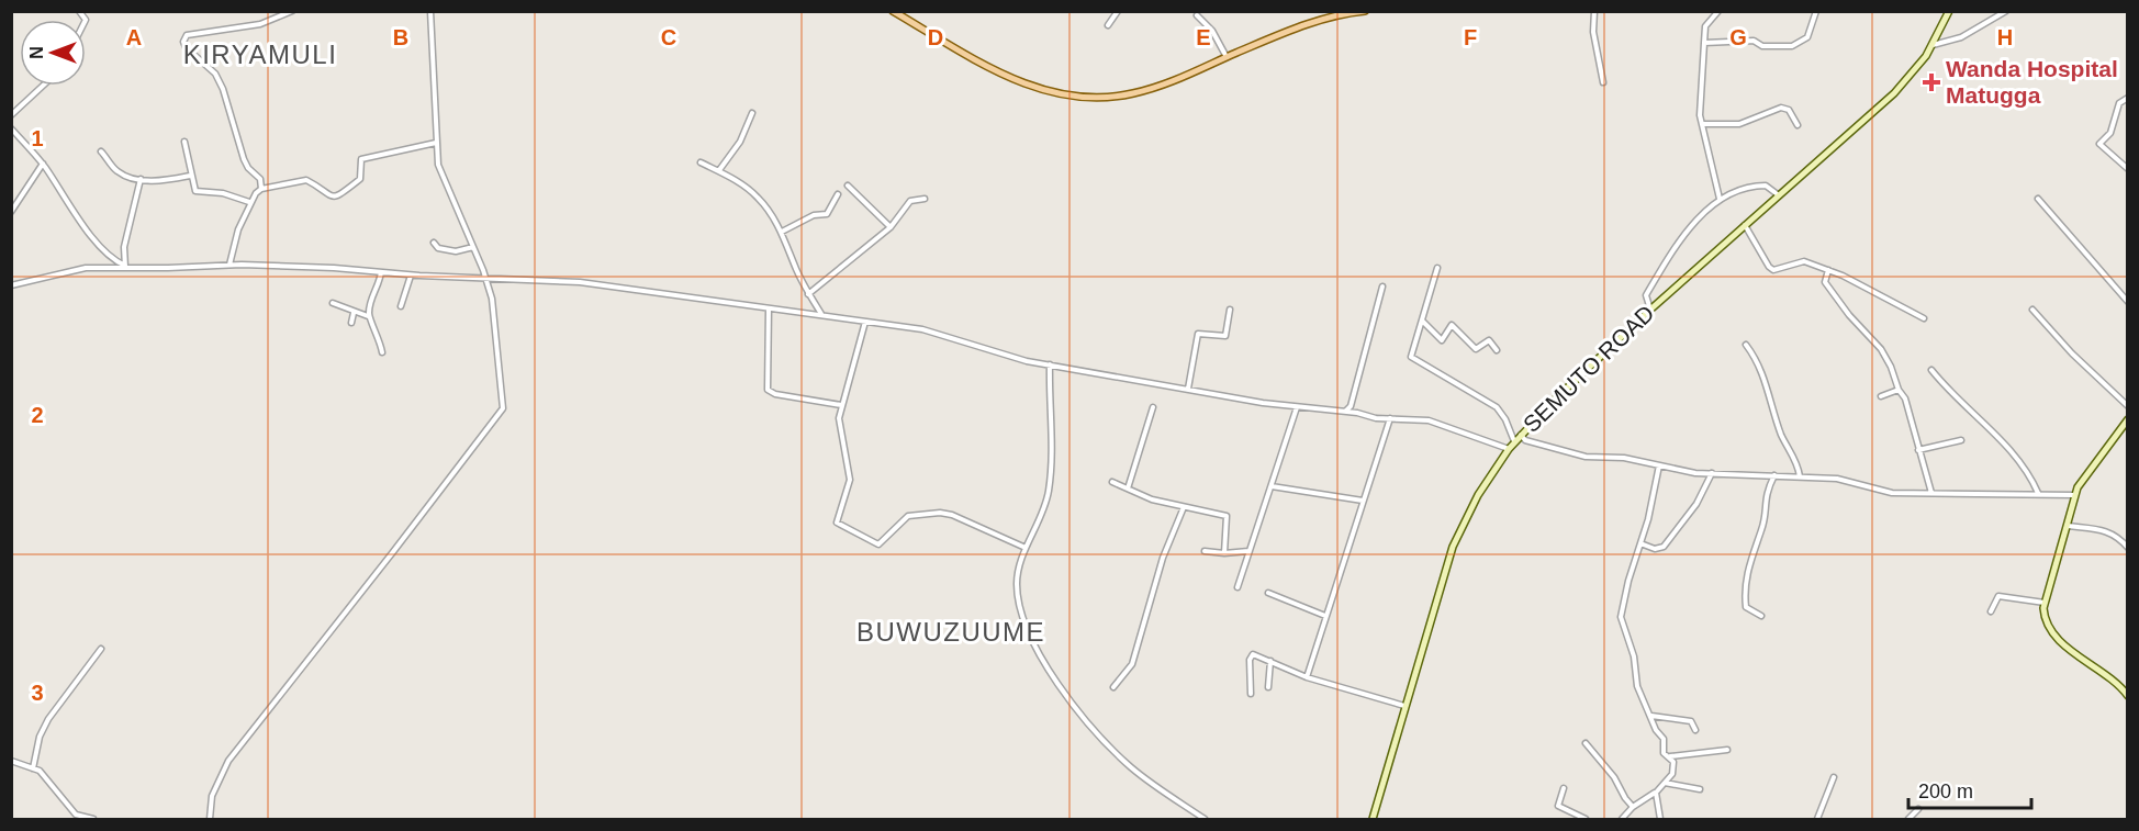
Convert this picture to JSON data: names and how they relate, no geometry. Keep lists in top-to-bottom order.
{
  "streets": {
    "main road": ["SEMUTO ROAD"]
  },
  "districts": ["KIRYAMULI", "BUWUZUUME"],
  "places": {
    "health": ["Wanda Hospital Matugga"]
  },
  "scale_bar": "200 m",
  "north": "left",
  "grid": {
    "columns": [
      "A",
      "B",
      "C",
      "D",
      "E",
      "F",
      "G",
      "H"
    ],
    "rows": ["1", "2", "3"]
  }
}
